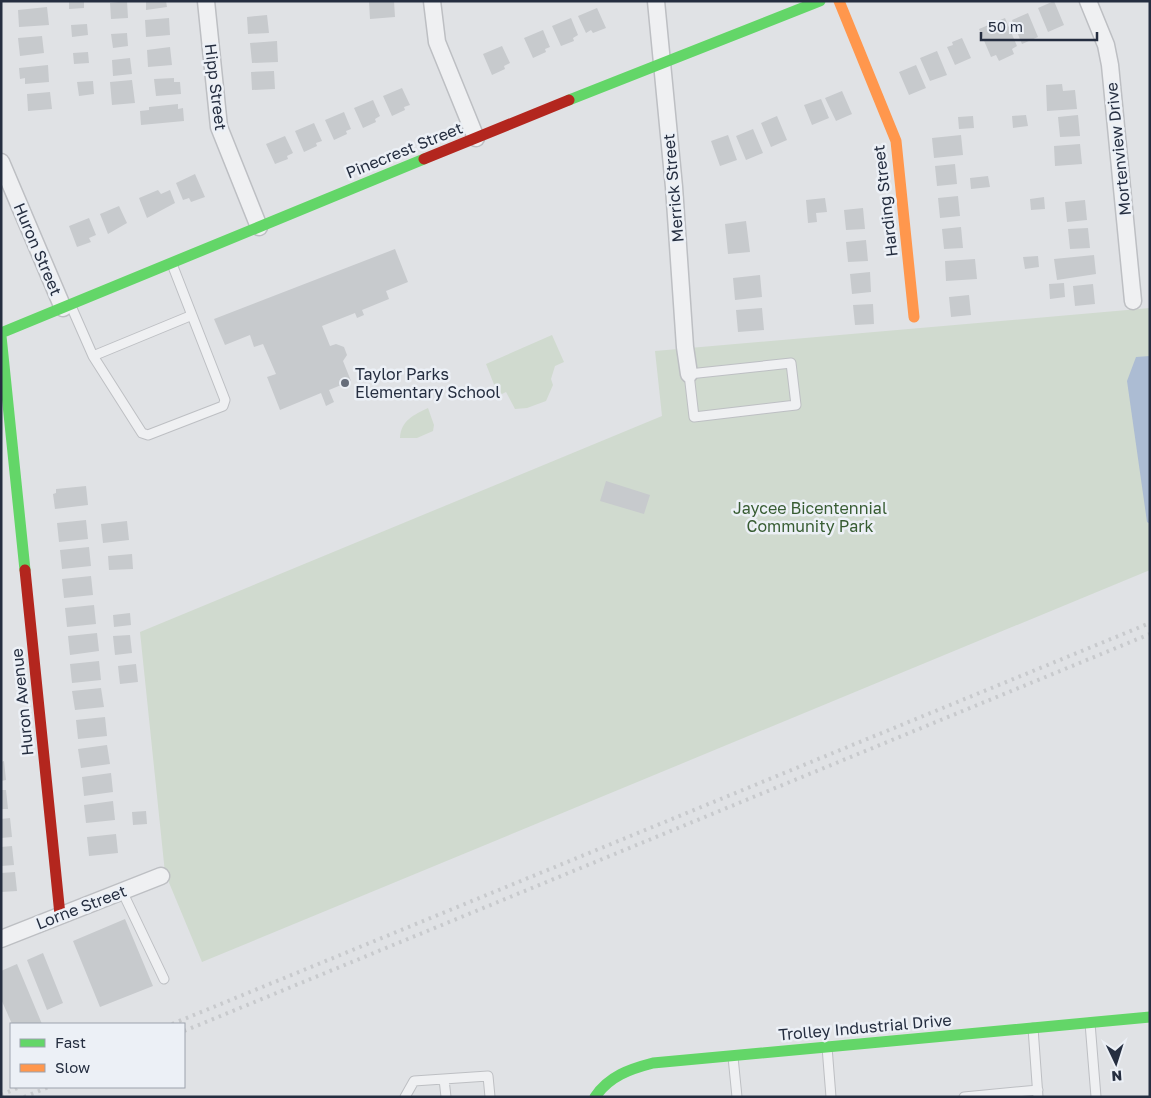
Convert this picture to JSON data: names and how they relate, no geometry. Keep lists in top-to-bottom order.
{
  "streets": {
    "street": [
      "Hipp Street",
      "Mortenview Drive",
      "Pinecrest Street",
      "Merrick Street",
      "Harding Street",
      "Huron Street",
      "Huron Avenue",
      "Lorne Street",
      "Trolley Industrial Drive"
    ]
  },
  "crossings": [
    ["Hipp Street", "Pinecrest Street"],
    ["Pinecrest Street", "Merrick Street"],
    ["Pinecrest Street", "Huron Street"],
    ["Pinecrest Street", "Huron Avenue"],
    ["Huron Avenue", "Lorne Street"]
  ],
  "parks": ["Jaycee Bicentennial Community Park"],
  "places": ["Taylor Parks Elementary School"],
  "legend": ["Fast", "Slow"],
  "scale_bar": "50 m",
  "north": "bottom"
}
